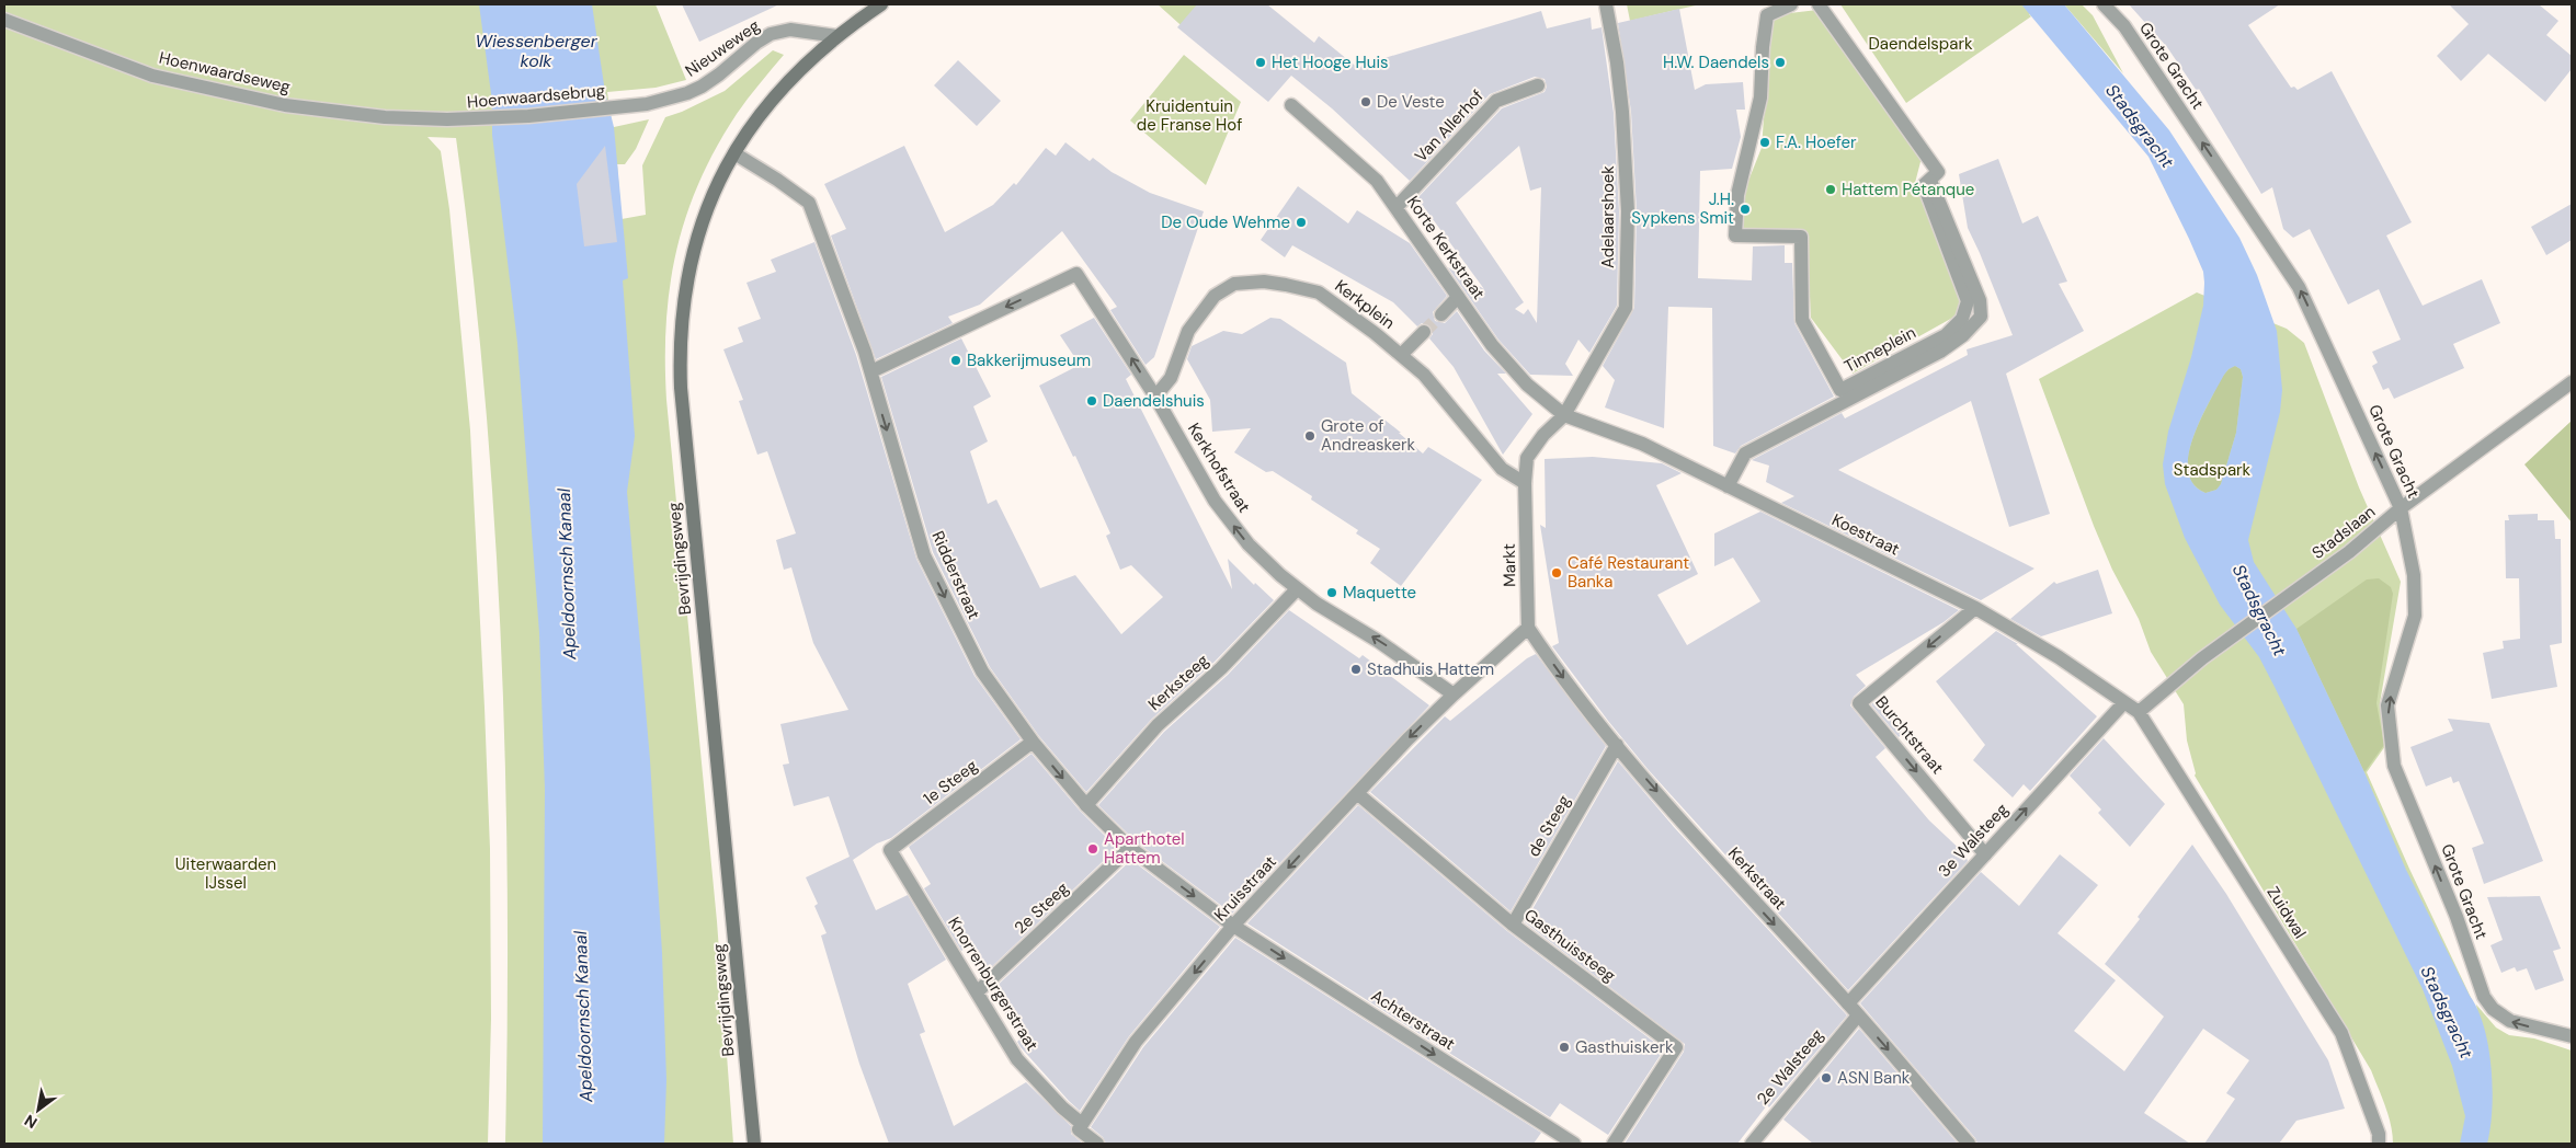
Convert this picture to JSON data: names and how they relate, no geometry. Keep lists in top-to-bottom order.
{
  "streets": {
    "main road": ["Bevrijdingsweg"],
    "street": [
      "Nieuweweg",
      "Grote Gracht",
      "Hoenwaardseweg",
      "Hoenwaardsebrug",
      "Van Allerhof",
      "Adelaarshoek",
      "Korte Kerkstraat",
      "Kerkplein",
      "Tinneplein",
      "Kerkhofstraat",
      "Stadslaan",
      "Koestraat",
      "Markt",
      "Ridderstraat",
      "Kerksteeg",
      "Burchtstraat",
      "1e Steeg",
      "de Steeg",
      "3e Walsteeg",
      "Kerkstraat",
      "Kruisstraat",
      "2e Steeg",
      "Zuidwal",
      "Gasthuissteeg",
      "Knorrenburgerstraat",
      "Achterstraat",
      "2e Walsteeg"
    ]
  },
  "crossings": [
    ["Nieuweweg", "Hoenwaardsebrug"],
    ["Nieuweweg", "Bevrijdingsweg"],
    ["Grote Gracht", "Stadslaan"],
    ["Hoenwaardseweg", "Hoenwaardsebrug"],
    ["Van Allerhof", "Korte Kerkstraat"],
    ["Adelaarshoek", "Korte Kerkstraat"],
    ["Adelaarshoek", "Koestraat"],
    ["Adelaarshoek", "Markt"],
    ["Korte Kerkstraat", "Koestraat"],
    ["Korte Kerkstraat", "Markt"],
    ["Kerkplein", "Kerkhofstraat"],
    ["Kerkplein", "Markt"],
    ["Tinneplein", "Koestraat"],
    ["Kerkhofstraat", "Ridderstraat"],
    ["Kerkhofstraat", "Kerksteeg"],
    ["Kerkhofstraat", "Kruisstraat"],
    ["Stadslaan", "Koestraat"],
    ["Stadslaan", "Zuidwal"],
    ["Koestraat", "Markt"],
    ["Koestraat", "Burchtstraat"],
    ["Koestraat", "3e Walsteeg"],
    ["Koestraat", "Zuidwal"],
    ["Bevrijdingsweg", "Ridderstraat"],
    ["Markt", "Kerkstraat"],
    ["Ridderstraat", "Kerksteeg"],
    ["Ridderstraat", "1e Steeg"],
    ["Ridderstraat", "Kruisstraat"],
    ["Ridderstraat", "2e Steeg"],
    ["Ridderstraat", "Achterstraat"],
    ["Burchtstraat", "3e Walsteeg"],
    ["1e Steeg", "Knorrenburgerstraat"],
    ["de Steeg", "Kerkstraat"],
    ["de Steeg", "Gasthuissteeg"],
    ["3e Walsteeg", "Kerkstraat"],
    ["Kerkstraat", "2e Walsteeg"],
    ["Kruisstraat", "Gasthuissteeg"],
    ["Kruisstraat", "Knorrenburgerstraat"],
    ["Kruisstraat", "Achterstraat"],
    ["2e Steeg", "Knorrenburgerstraat"]
  ],
  "one_way": [
    "Grote Gracht",
    "Kerkhofstraat",
    "Ridderstraat",
    "3e Walsteeg",
    "Kerkstraat",
    "Kruisstraat",
    "Achterstraat"
  ],
  "water": ["Wiessenberger kolk", "Stadsgracht", "Apeldoornsch Kanaal"],
  "parks": [
    "Daendelspark",
    "Kruidentuin de Franse Hof",
    "Stadspark",
    "Uiterwaarden IJssel"
  ],
  "places": [
    "Het Hooge Huis",
    "H.W. Daendels",
    "De Veste",
    "F.A. Hoefer",
    "Hattem Pétanque",
    "J.H. Sypkens Smit",
    "De Oude Wehme",
    "Bakkerijmuseum",
    "Daendelshuis",
    "Grote of Andreaskerk",
    "Café Restaurant Banka",
    "Maquette",
    "Stadhuis Hattem",
    "Aparthotel Hattem",
    "Gasthuiskerk",
    "ASN Bank"
  ],
  "north": "bottom left"
}
